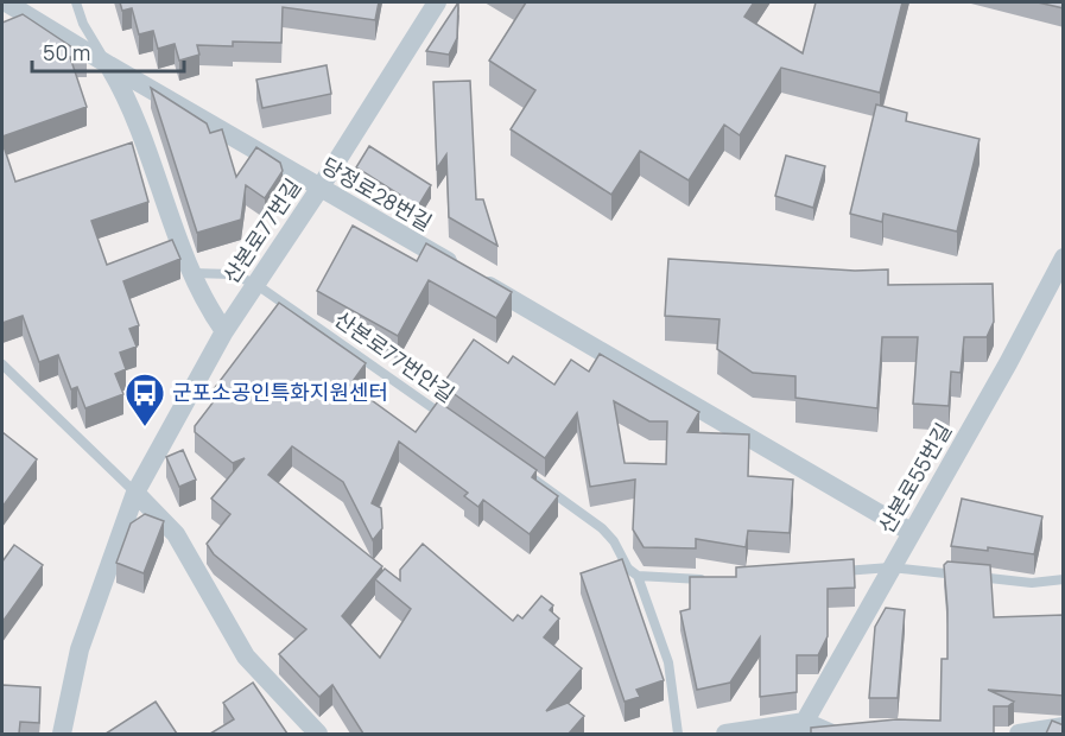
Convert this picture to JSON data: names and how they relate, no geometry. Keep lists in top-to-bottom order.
{
  "streets": {
    "street": ["당정로28번길", "산본로77번길", "산본로55번길"],
    "lane": ["산본로77번안길"]
  },
  "crossings": [
    ["당정로28번길", "산본로77번길"],
    ["당정로28번길", "산본로55번길"],
    ["산본로77번길", "산본로77번안길"]
  ],
  "places": {
    "bus stop": ["군포소공인특화지원센터"]
  },
  "scale_bar": "50 m"
}
